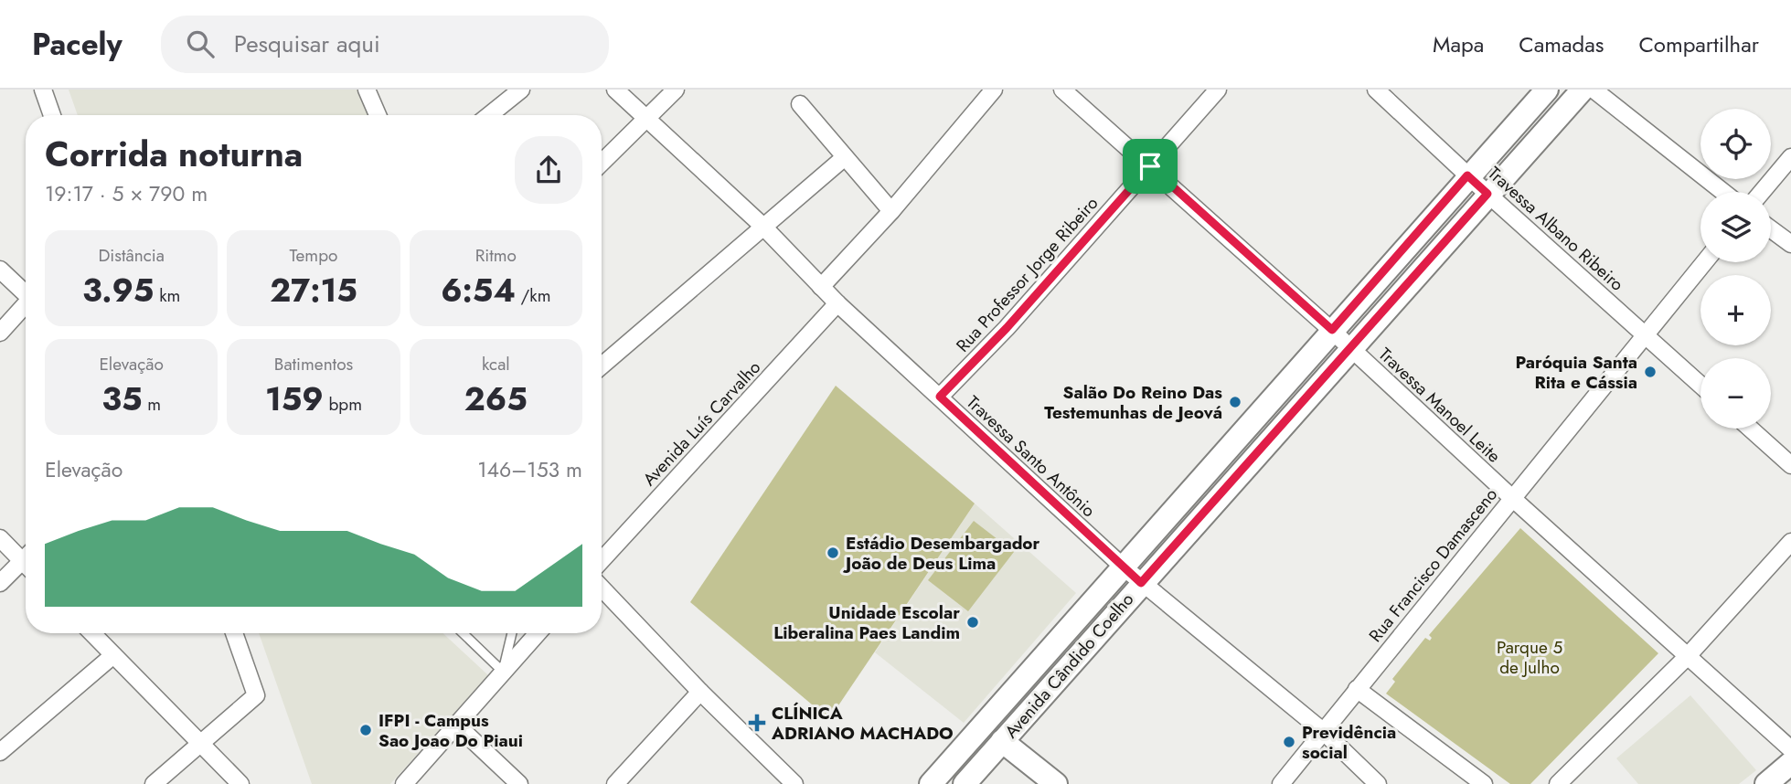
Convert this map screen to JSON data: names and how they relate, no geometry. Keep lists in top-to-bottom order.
{
  "streets": {
    "main road": ["Avenida Cândido Coelho"],
    "street": [
      "Travessa Albano Ribeiro",
      "Rua Professor Jorge Ribeiro",
      "Travessa Manoel Leite",
      "Avenida Luís Carvalho",
      "Travessa Santo Antônio",
      "Rua Francisco Damasceno"
    ]
  },
  "crossings": [
    ["Travessa Albano Ribeiro", "Rua Francisco Damasceno"],
    ["Travessa Albano Ribeiro", "Avenida Cândido Coelho"],
    ["Rua Professor Jorge Ribeiro", "Travessa Manoel Leite"],
    ["Rua Professor Jorge Ribeiro", "Travessa Santo Antônio"],
    ["Travessa Manoel Leite", "Rua Francisco Damasceno"],
    ["Travessa Manoel Leite", "Avenida Cândido Coelho"],
    ["Avenida Luís Carvalho", "Travessa Santo Antônio"],
    ["Travessa Santo Antônio", "Rua Francisco Damasceno"],
    ["Travessa Santo Antônio", "Avenida Cândido Coelho"]
  ],
  "parks": ["Parque 5 de Julho"],
  "places": {
    "other": [
      "Paróquia Santa Rita e Cássia",
      "Salão Do Reino Das Testemunhas de Jeová",
      "Estádio Desembargador João de Deus Lima",
      "Unidade Escolar Liberalina Paes Landim",
      "IFPI - Campus Sao Joao Do Piaui",
      "Previdência social"
    ],
    "health": ["CLÍNICA ADRIANO MACHADO"]
  },
  "page": {
    "header": "Pacely",
    "search": "Pesquisar aqui",
    "nav": ["Mapa", "Camadas", "Compartilhar"],
    "map_buttons": ["+", "−"],
    "heading": ["Corrida noturna", "19:17 · 5 × 790 m"],
    "stats": [
      ["Distância", "3.95 km"],
      ["Tempo", "27:15"],
      ["Ritmo", "6:54 /km"],
      ["Elevação", "35 m"],
      ["Batimentos", "159 bpm"],
      ["kcal", "265"]
    ],
    "chart": ["Elevação", "146–153 m"]
  }
}
